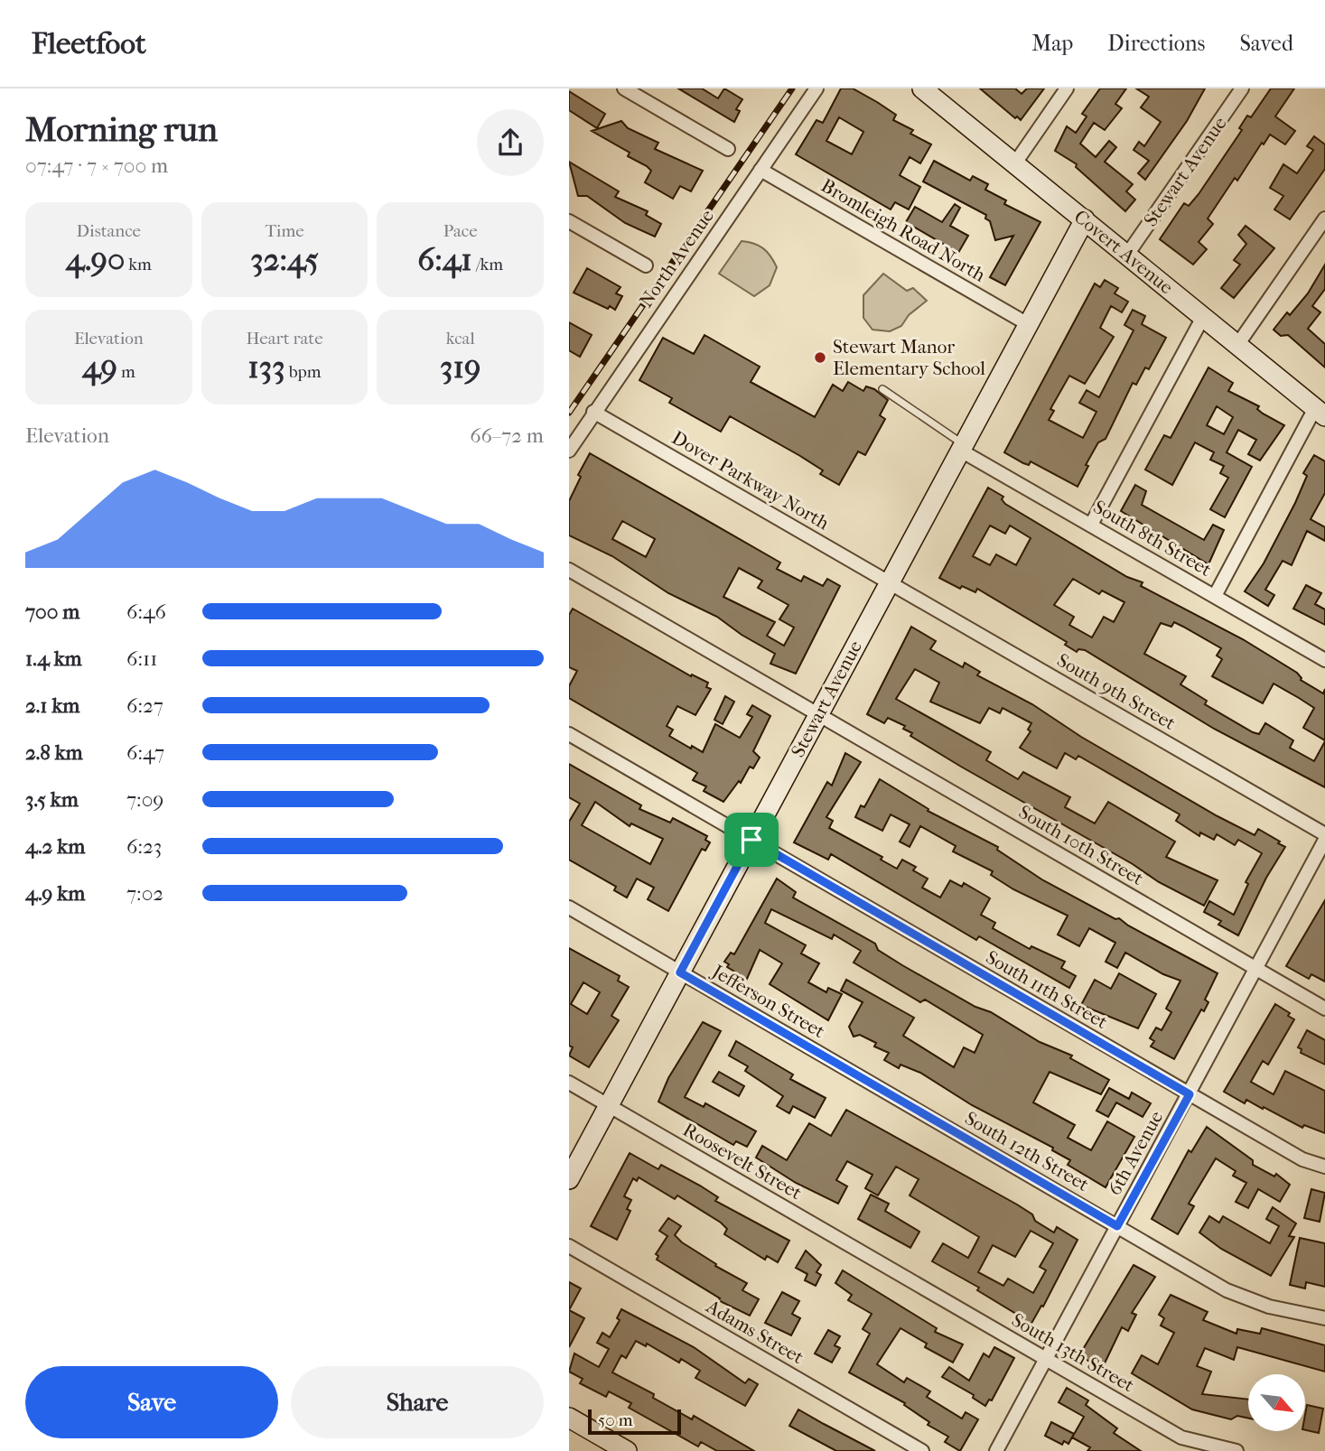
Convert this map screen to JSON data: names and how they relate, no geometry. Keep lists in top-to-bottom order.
{
  "streets": {
    "main road": ["Stewart Avenue", "Covert Avenue"],
    "street": [
      "Bromleigh Road North",
      "North Avenue",
      "Dover Parkway North",
      "South 8th Street",
      "South 9th Street",
      "South 10th Street",
      "South 11th Street",
      "Jefferson Street",
      "South 12th Street",
      "6th Avenue",
      "Roosevelt Street",
      "Adams Street",
      "South 13th Street"
    ]
  },
  "crossings": [
    ["Stewart Avenue", "Bromleigh Road North"],
    ["Stewart Avenue", "Covert Avenue"],
    ["Stewart Avenue", "Dover Parkway North"],
    ["Stewart Avenue", "South 8th Street"],
    ["Stewart Avenue", "South 9th Street"],
    ["Stewart Avenue", "South 10th Street"],
    ["Stewart Avenue", "South 11th Street"],
    ["Stewart Avenue", "Jefferson Street"],
    ["Stewart Avenue", "Roosevelt Street"],
    ["Bromleigh Road North", "North Avenue"],
    ["North Avenue", "Dover Parkway North"],
    ["Dover Parkway North", "South 9th Street"],
    ["South 10th Street", "6th Avenue"],
    ["South 11th Street", "6th Avenue"],
    ["Jefferson Street", "South 12th Street"],
    ["South 12th Street", "6th Avenue"],
    ["6th Avenue", "South 13th Street"],
    ["Roosevelt Street", "South 13th Street"]
  ],
  "places": ["Stewart Manor Elementary School"],
  "scale_bar": "50 m",
  "north": "bottom right",
  "page": {
    "header": "Fleetfoot",
    "nav": ["Map", "Directions", "Saved"],
    "heading": ["Morning run", "07:47 · 7 × 700 m"],
    "stats": [
      ["Distance", "4.90 km"],
      ["Time", "32:45"],
      ["Pace", "6:41 /km"],
      ["Elevation", "49 m"],
      ["Heart rate", "133 bpm"],
      ["kcal", "319"]
    ],
    "chart": ["Elevation", "66–72 m"],
    "list": [
      {
        "name": "700 m",
        "note": "6:46"
      },
      {
        "name": "1.4 km",
        "note": "6:11"
      },
      {
        "name": "2.1 km",
        "note": "6:27"
      },
      {
        "name": "2.8 km",
        "note": "6:47"
      },
      {
        "name": "3.5 km",
        "note": "7:09"
      },
      {
        "name": "4.2 km",
        "note": "6:23"
      },
      {
        "name": "4.9 km",
        "note": "7:02"
      }
    ],
    "buttons": ["Save", "Share"],
    "scale": "50 m"
  }
}
